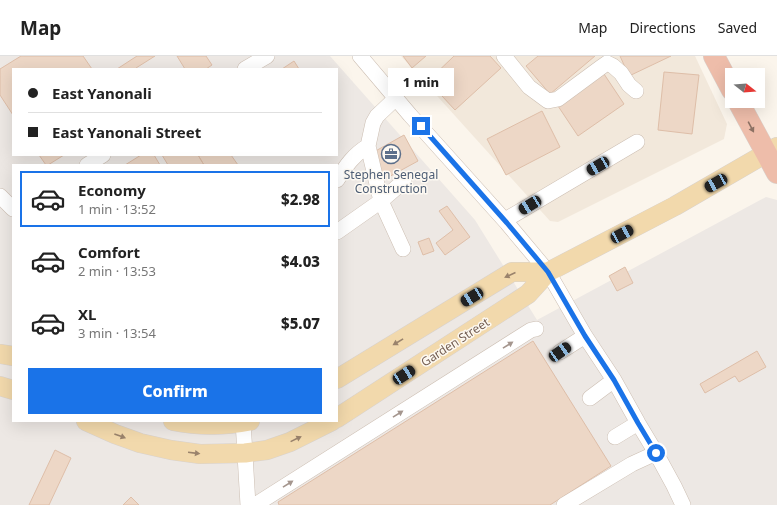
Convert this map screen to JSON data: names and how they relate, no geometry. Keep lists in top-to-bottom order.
{
  "streets": {
    "main road": ["Garden Street"]
  },
  "places": {
    "office": ["Stephen Senegal Construction"]
  },
  "north": "right",
  "page": {
    "header": "Map",
    "nav": ["Map", "Directions", "Saved"],
    "bubble": "1 min",
    "banner": ["East Yanonali", "East Yanonali Street"],
    "list": [
      {
        "name": "Economy",
        "note": "1 min · 13:52",
        "value": "$2.98"
      },
      {
        "name": "Comfort",
        "note": "2 min · 13:53",
        "value": "$4.03"
      },
      {
        "name": "XL",
        "note": "3 min · 13:54",
        "value": "$5.07"
      }
    ],
    "buttons": "Confirm"
  }
}
